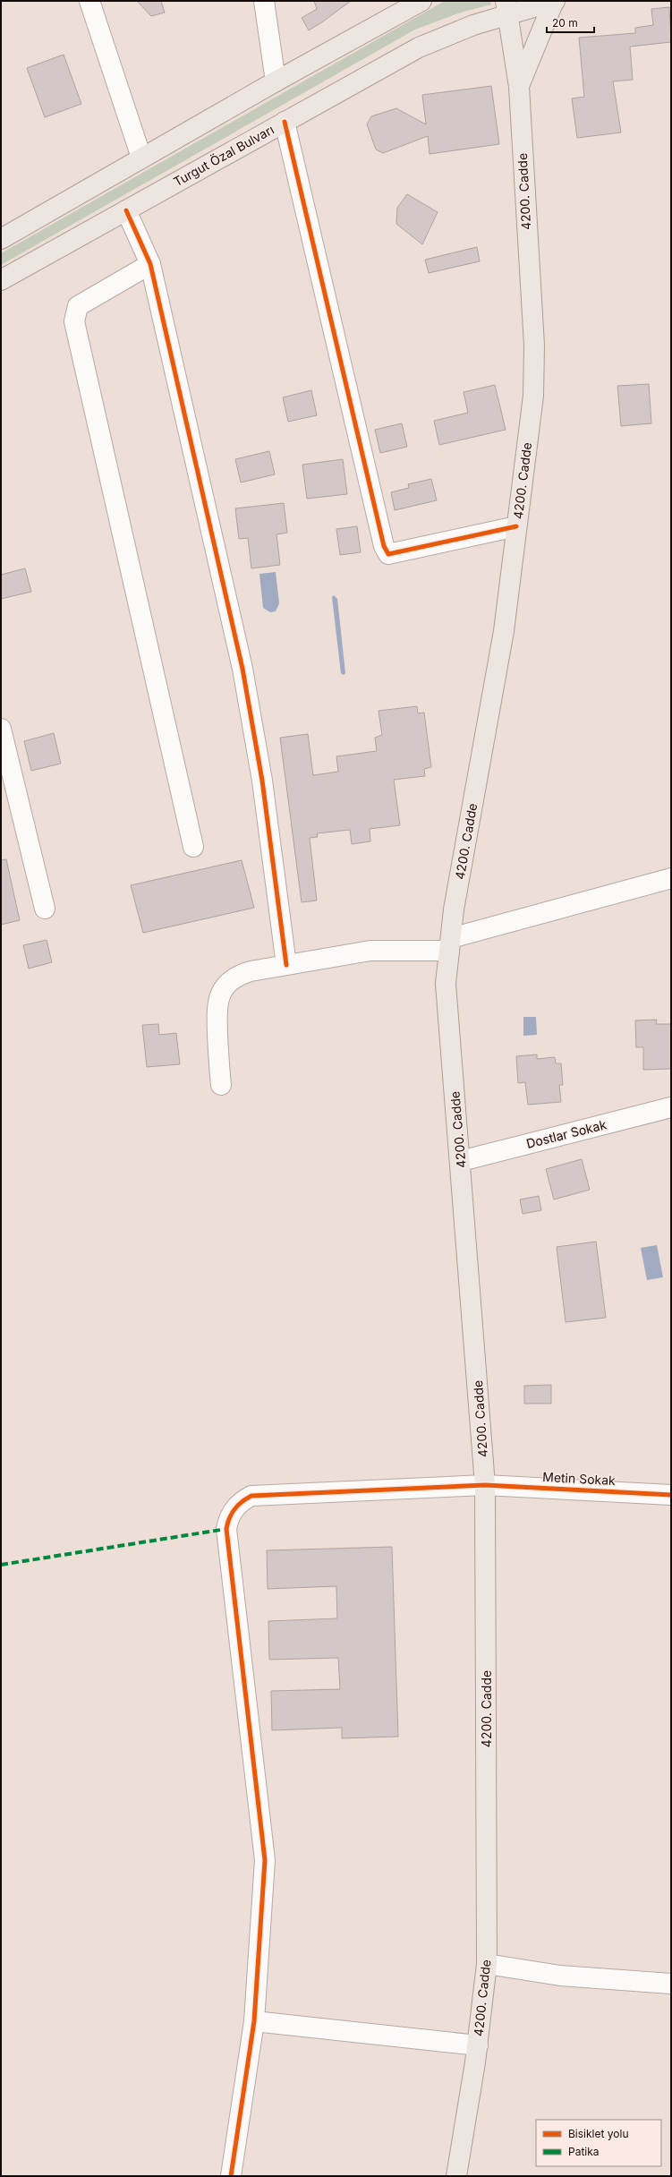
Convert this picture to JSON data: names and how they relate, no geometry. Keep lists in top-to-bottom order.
{
  "streets": {
    "main road": ["Turgut Özal Bulvarı", "4200. Cadde"],
    "street": ["Dostlar Sokak", "Metin Sokak"]
  },
  "crossings": [
    ["Turgut Özal Bulvarı", "4200. Cadde"],
    ["4200. Cadde", "Dostlar Sokak"],
    ["4200. Cadde", "Metin Sokak"]
  ],
  "legend": ["Bisiklet yolu", "Patika"],
  "scale_bar": "20 m"
}
